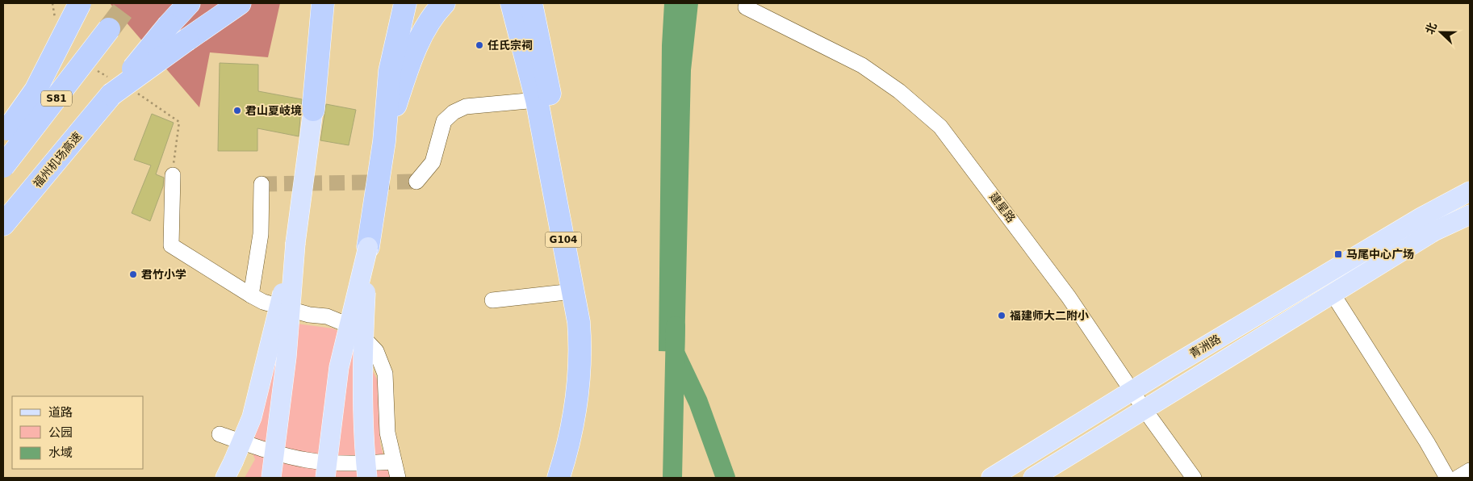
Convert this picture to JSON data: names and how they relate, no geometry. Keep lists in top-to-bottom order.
{
  "streets": {
    "highway": ["S81", "福州机场高速", "G104"],
    "main road": ["青洲路"],
    "street": ["建星路"]
  },
  "crossings": [
    ["建星路", "青洲路"]
  ],
  "places": {
    "other": [
      "任氏宗祠",
      "君山夏岐境",
      "君竹小学",
      "福建师大二附小"
    ],
    "transit": ["马尾中心广场"]
  },
  "legend": ["道路", "公园", "水域"],
  "north": "left"
}
